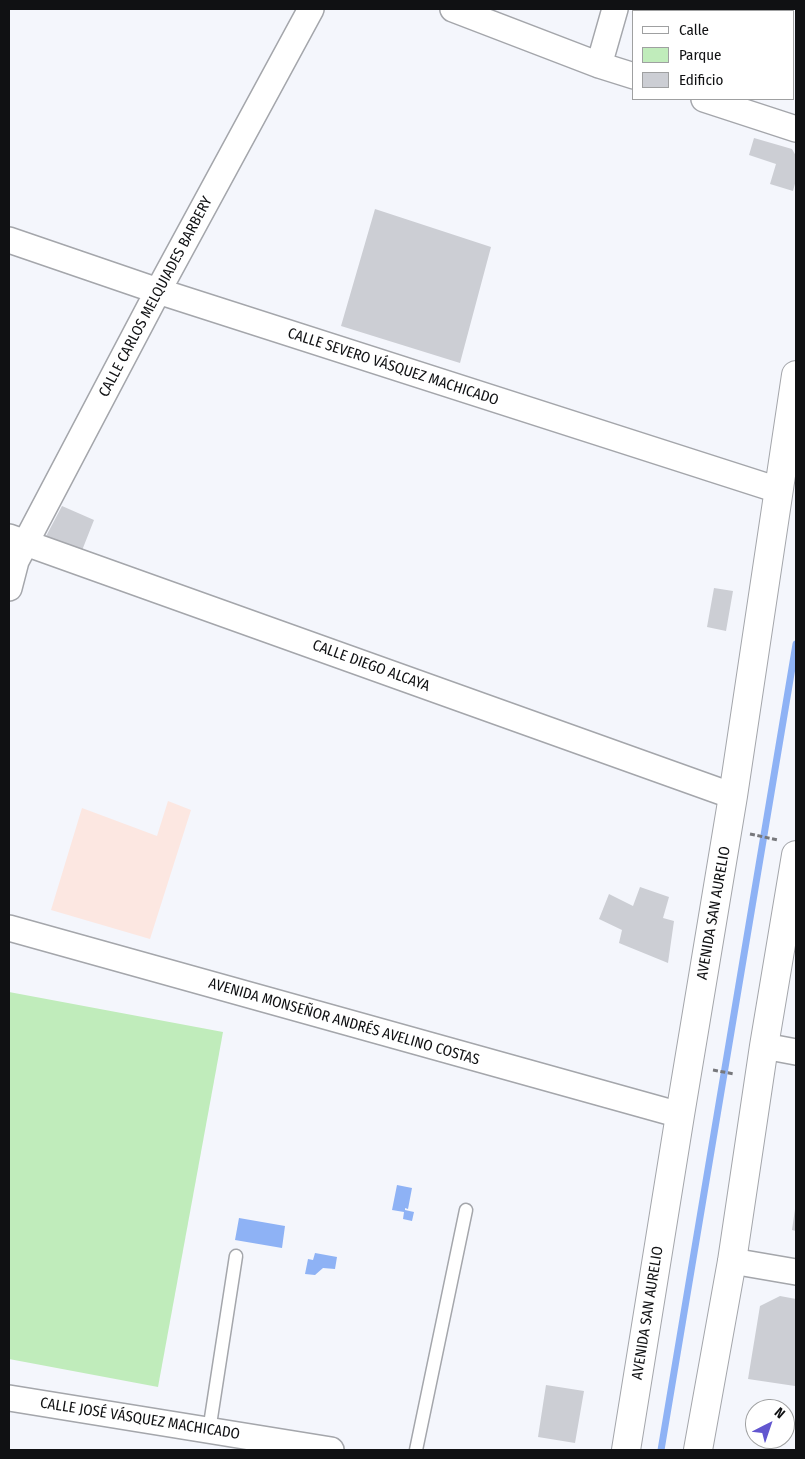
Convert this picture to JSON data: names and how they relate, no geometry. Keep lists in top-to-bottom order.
{
  "streets": {
    "main road": ["AVENIDA SAN AURELIO"],
    "street": [
      "CALLE CARLOS MELQUIADES BARBERY",
      "CALLE SEVERO VÁSQUEZ MACHICADO",
      "CALLE DIEGO ALCAYA",
      "AVENIDA MONSEÑOR ANDRÉS AVELINO COSTAS",
      "CALLE JOSÉ VÁSQUEZ MACHICADO"
    ]
  },
  "crossings": [
    ["CALLE CARLOS MELQUIADES BARBERY", "CALLE SEVERO VÁSQUEZ MACHICADO"],
    ["CALLE CARLOS MELQUIADES BARBERY", "CALLE DIEGO ALCAYA"],
    ["CALLE SEVERO VÁSQUEZ MACHICADO", "AVENIDA SAN AURELIO"],
    ["CALLE DIEGO ALCAYA", "AVENIDA SAN AURELIO"],
    ["AVENIDA SAN AURELIO", "AVENIDA MONSEÑOR ANDRÉS AVELINO COSTAS"]
  ],
  "legend": ["Calle", "Parque", "Edificio"],
  "north": "top right"
}
